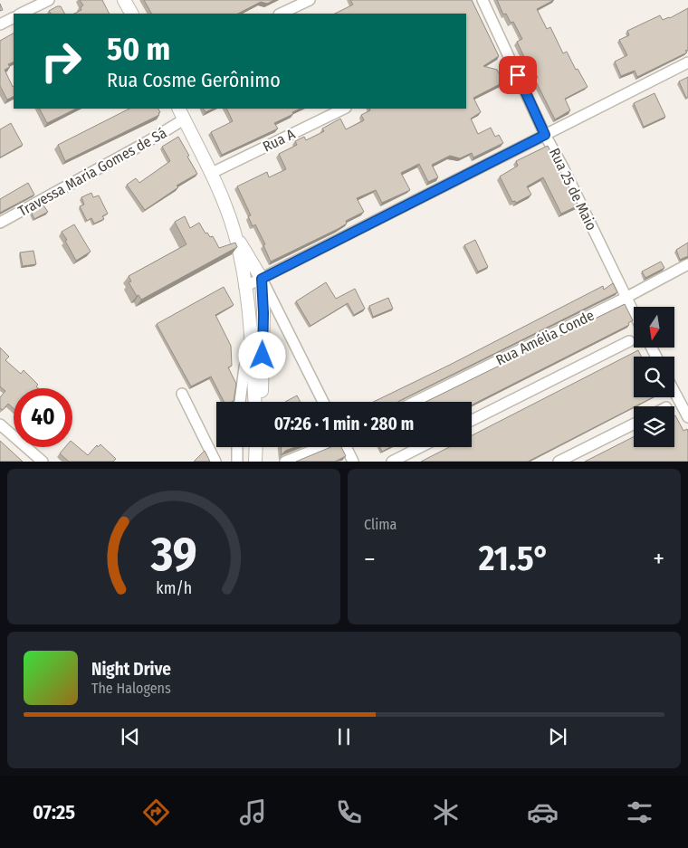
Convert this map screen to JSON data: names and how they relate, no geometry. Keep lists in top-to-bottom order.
{
  "streets": {
    "street": [
      "Rua A",
      "Travessa Maria Gomes de Sá",
      "Rua 25 de Maio",
      "Rua Amélia Conde"
    ]
  },
  "crossings": [
    ["Rua 25 de Maio", "Rua Amélia Conde"]
  ],
  "north": "bottom",
  "page": {
    "turn": ["50 m", "Rua Cosme Gerônimo"],
    "limit": "40",
    "trip": "07:26 · 1 min · 280 m",
    "tile": "Clima",
    "heat": ["−", "21.5°", "+"],
    "song": ["Night Drive", "The Halogens"],
    "tabs": "07:25",
    "gauge": ["39", "km/h"]
  }
}
